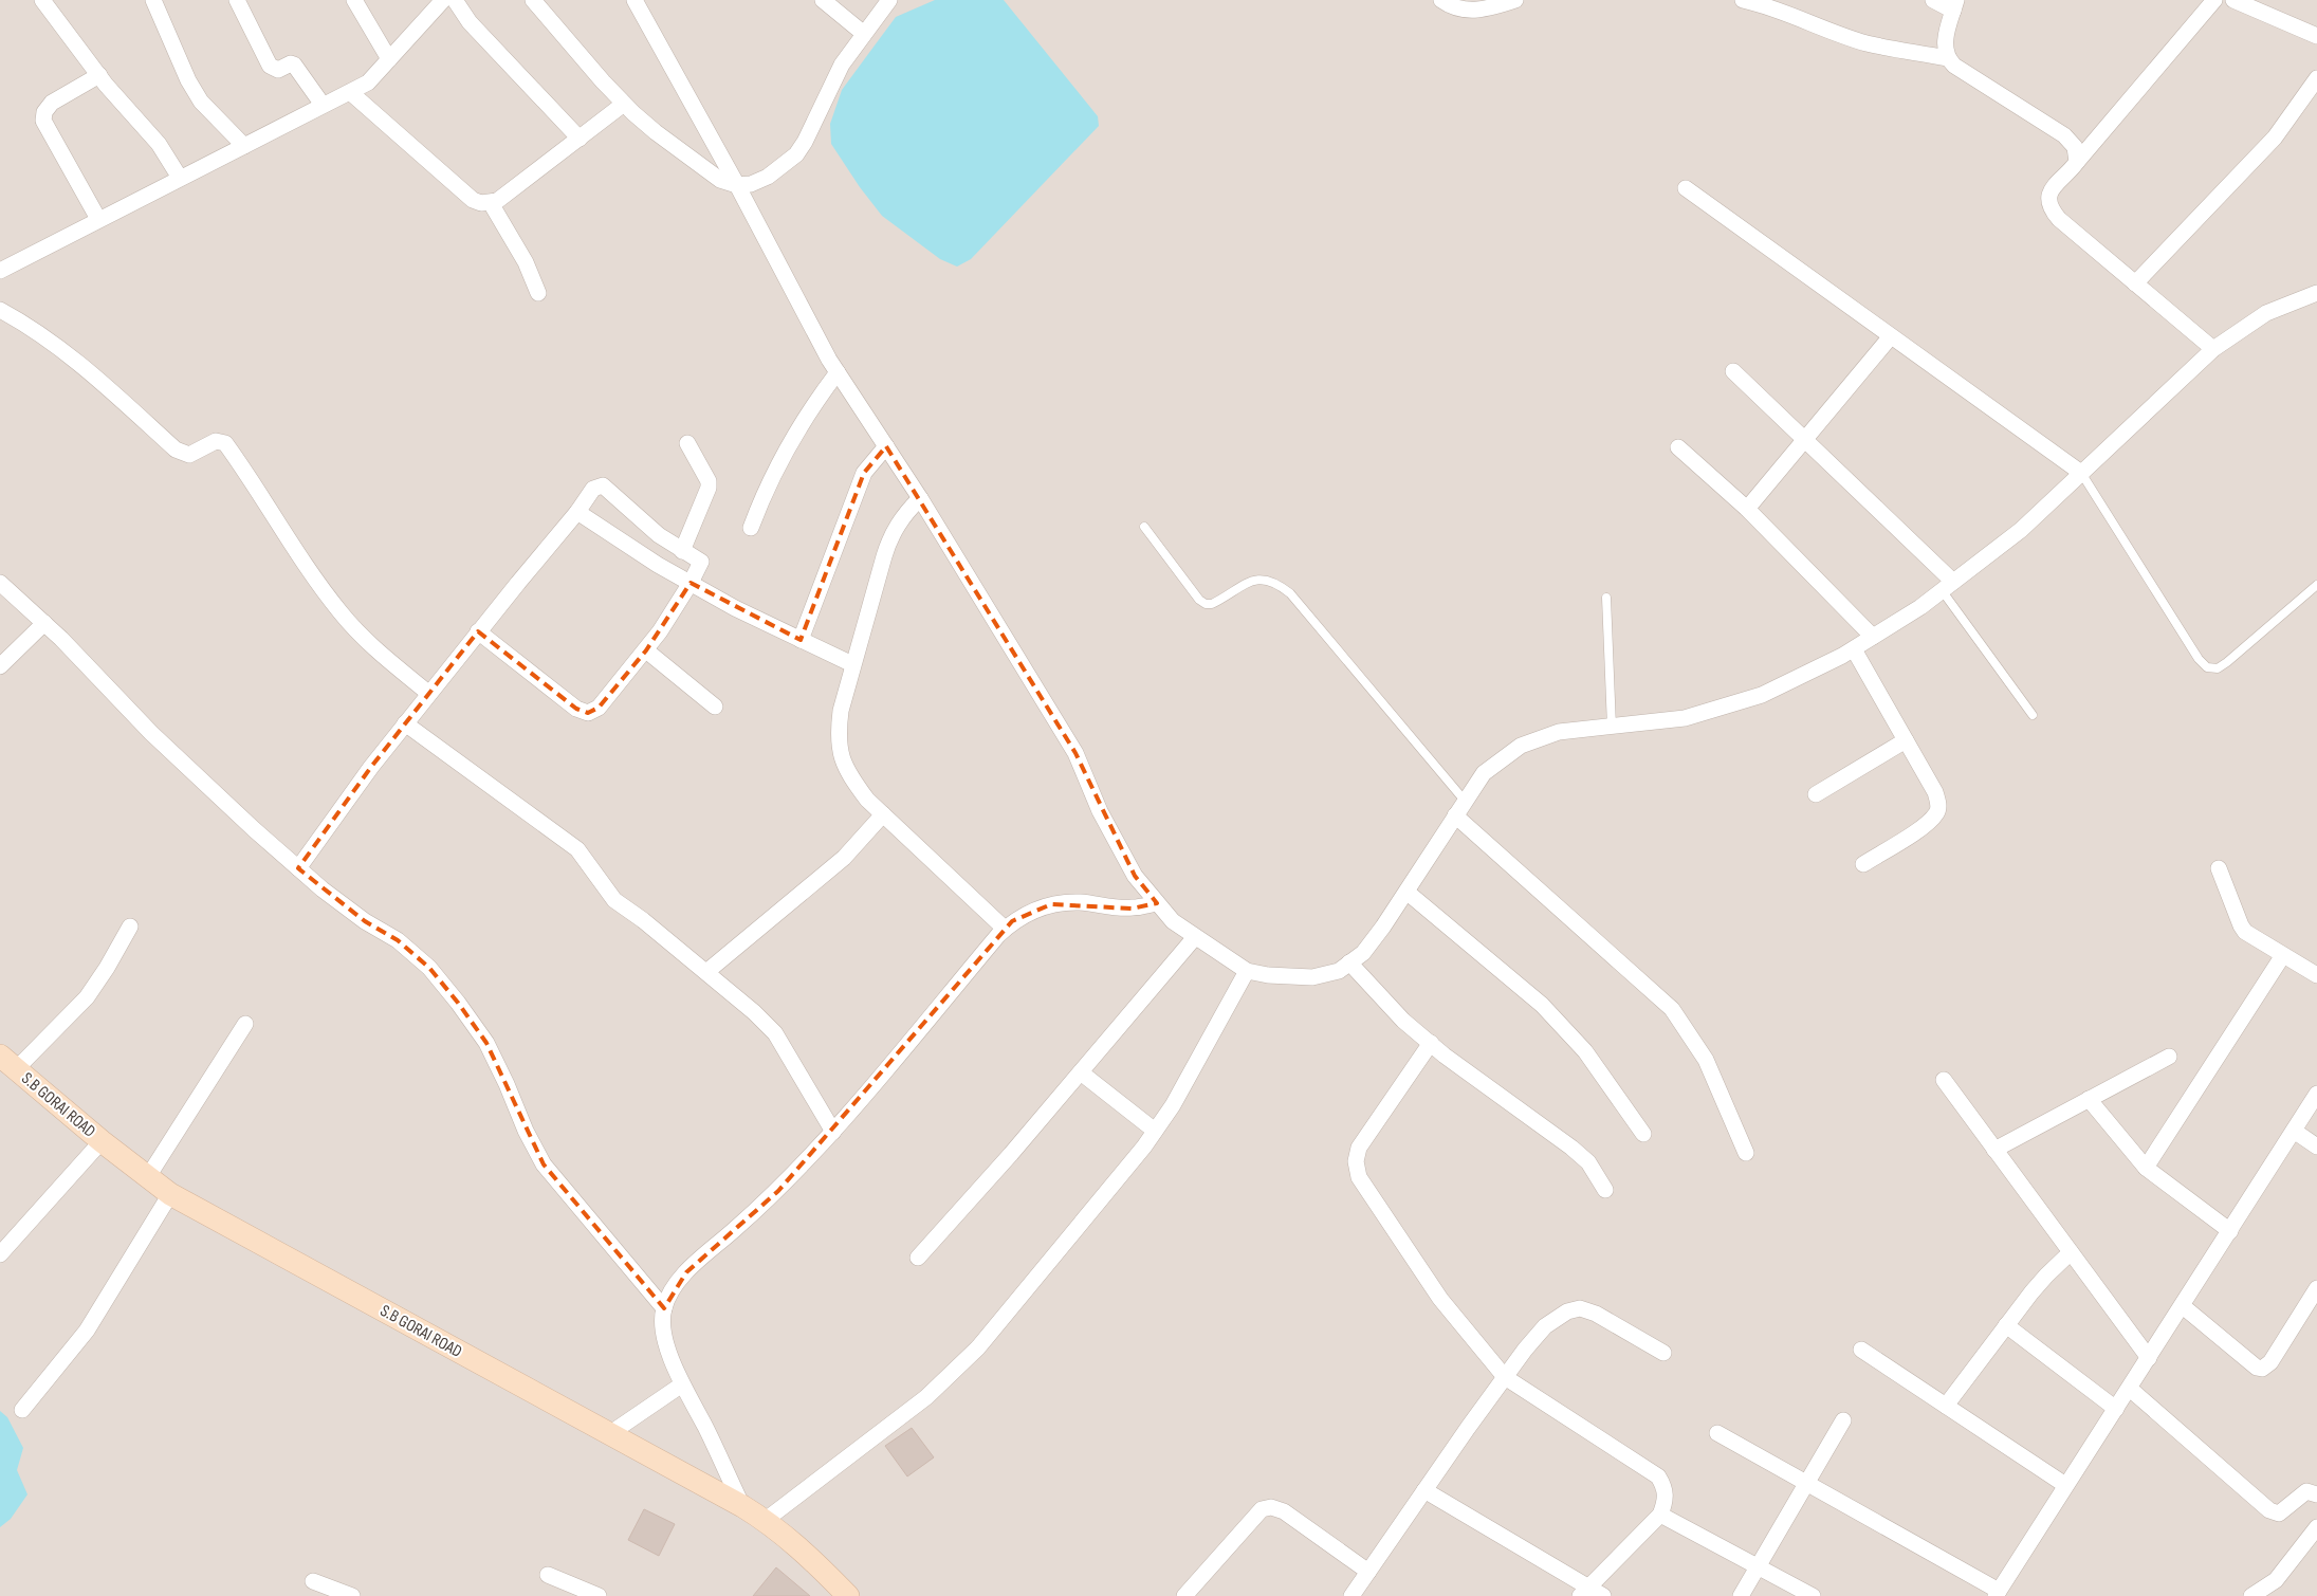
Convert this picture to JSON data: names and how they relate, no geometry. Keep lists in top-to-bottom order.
{
  "streets": {
    "street": ["S.B GORAI ROAD"]
  }
}
